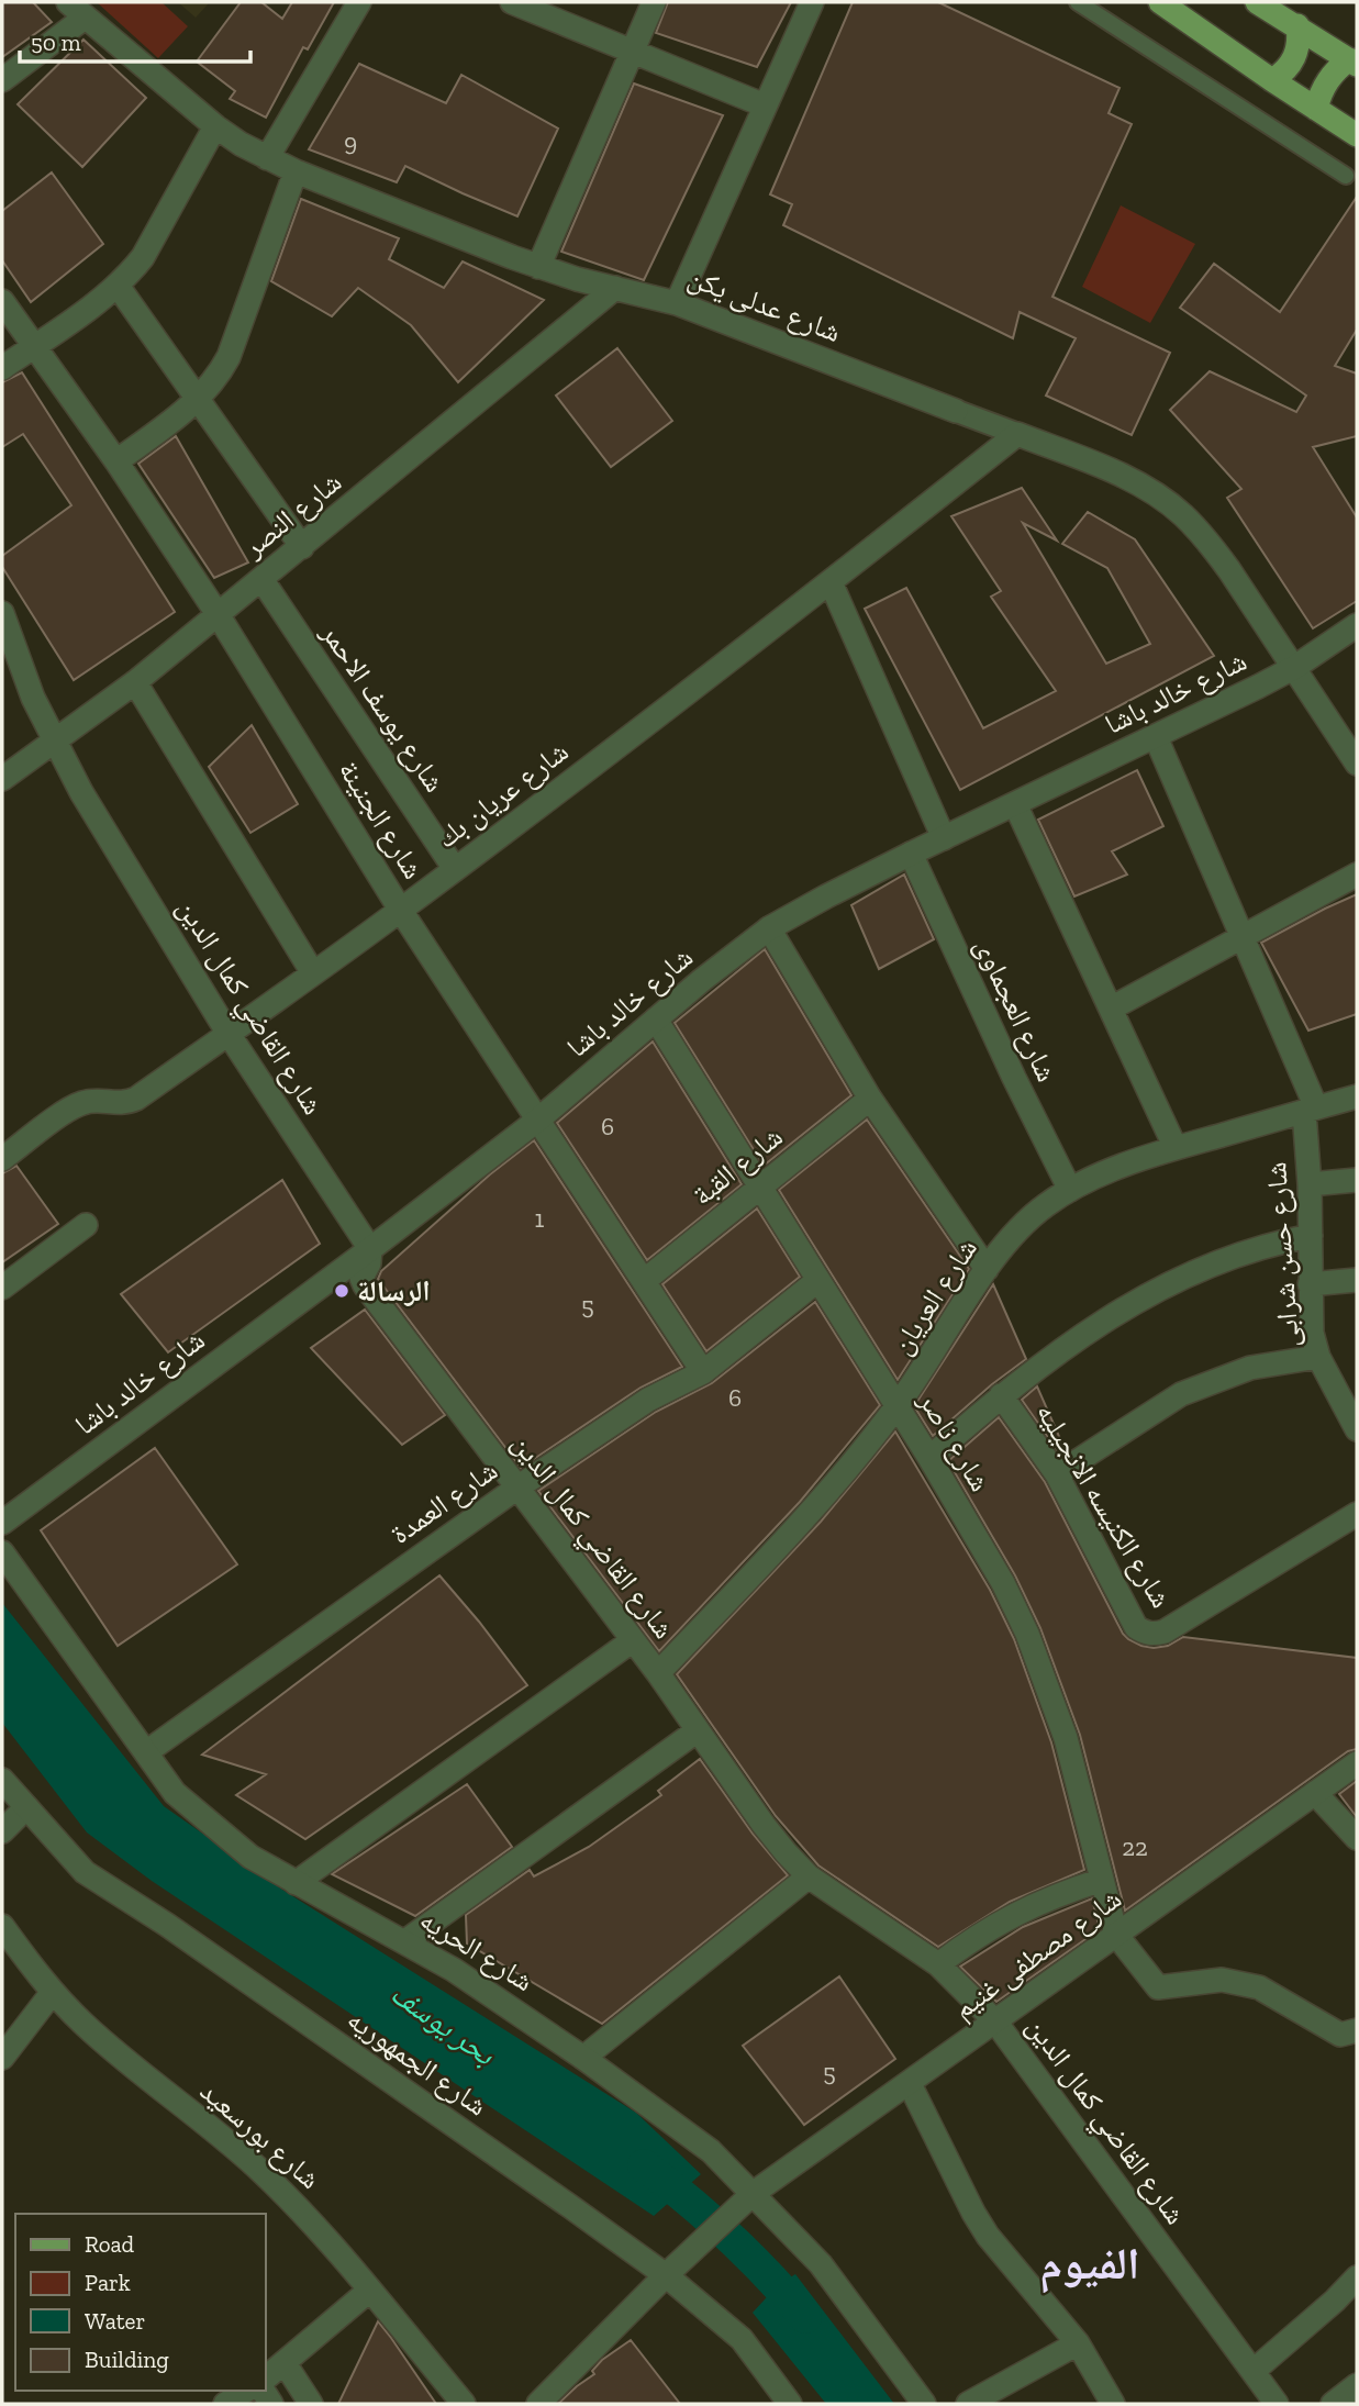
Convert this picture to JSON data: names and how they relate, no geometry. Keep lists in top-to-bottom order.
{
  "streets": {
    "street": [
      "شارع عدلى يكن",
      "شارع النصر",
      "شارع خالد باشا",
      "شارع يوسف الاحمر",
      "شارع عريان بك",
      "شارع الجنينة",
      "شارع القاضي كمال الدين",
      "شارع العجماوى",
      "شارع القبة",
      "شارع حسن شرابى",
      "شارع العريان",
      "شارع ناصر",
      "شارع العمدة",
      "شارع الكنيسه الانجيليه",
      "شارع الحريه",
      "شارع مصطفى غنيم",
      "شارع الجمهوريه",
      "شارع بورسعيد"
    ]
  },
  "crossings": [
    ["شارع عدلى يكن", "شارع النصر"],
    ["شارع عدلى يكن", "شارع خالد باشا"],
    ["شارع عدلى يكن", "شارع عريان بك"],
    ["شارع النصر", "شارع يوسف الاحمر"],
    ["شارع النصر", "شارع الجنينة"],
    ["شارع النصر", "شارع القاضي كمال الدين"],
    ["شارع خالد باشا", "شارع الجنينة"],
    ["شارع خالد باشا", "شارع القاضي كمال الدين"],
    ["شارع خالد باشا", "شارع العجماوى"],
    ["شارع خالد باشا", "شارع حسن شرابى"],
    ["شارع خالد باشا", "شارع ناصر"],
    ["شارع يوسف الاحمر", "شارع عريان بك"],
    ["شارع عريان بك", "شارع الجنينة"],
    ["شارع عريان بك", "شارع القاضي كمال الدين"],
    ["شارع الجنينة", "شارع القبة"],
    ["شارع الجنينة", "شارع العمدة"],
    ["شارع القاضي كمال الدين", "شارع العريان"],
    ["شارع القاضي كمال الدين", "شارع العمدة"],
    ["شارع القاضي كمال الدين", "شارع مصطفى غنيم"],
    ["شارع العجماوى", "شارع العريان"],
    ["شارع القبة", "شارع ناصر"],
    ["شارع حسن شرابى", "شارع العريان"],
    ["شارع العريان", "شارع ناصر"],
    ["شارع ناصر", "شارع العمدة"],
    ["شارع ناصر", "شارع مصطفى غنيم"],
    ["شارع العمدة", "شارع الحريه"],
    ["شارع الحريه", "شارع مصطفى غنيم"],
    ["شارع مصطفى غنيم", "شارع الجمهوريه"]
  ],
  "districts": ["الفيوم"],
  "water": ["بحر يوسف"],
  "places": ["الرسالة"],
  "house_numbers": [
    "9",
    "6",
    "1",
    "5",
    "6",
    "22",
    "5"
  ],
  "legend": [
    "Road",
    "Park",
    "Water",
    "Building"
  ],
  "scale_bar": "50 m"
}
